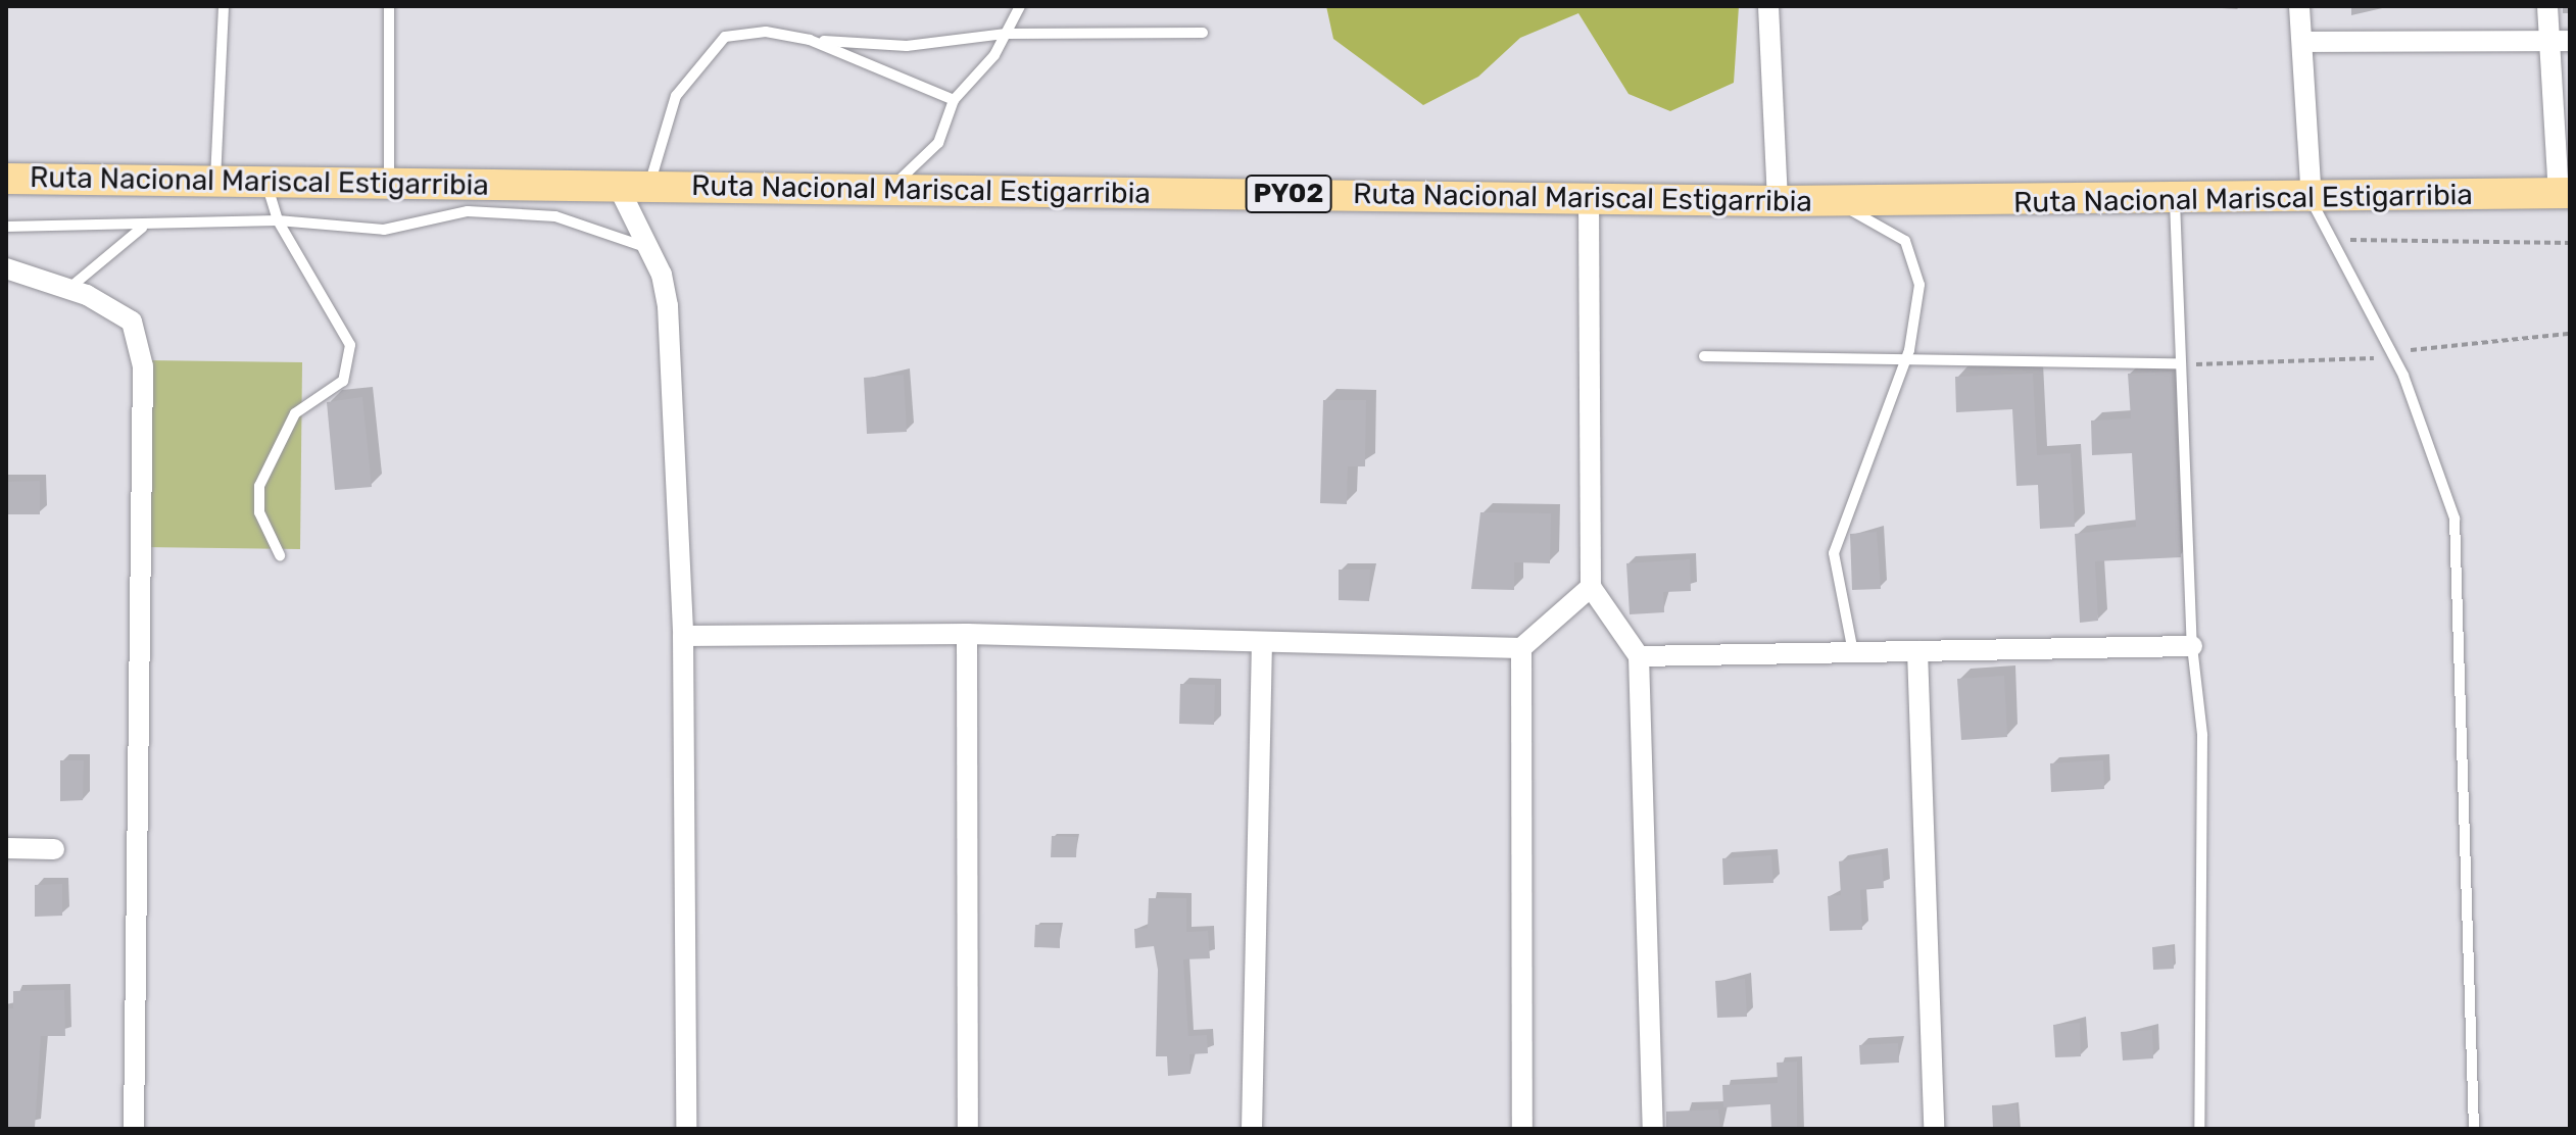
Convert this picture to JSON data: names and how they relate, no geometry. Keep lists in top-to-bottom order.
{
  "streets": {
    "main road": ["Ruta Nacional Mariscal Estigarribia", "PY02"]
  }
}
